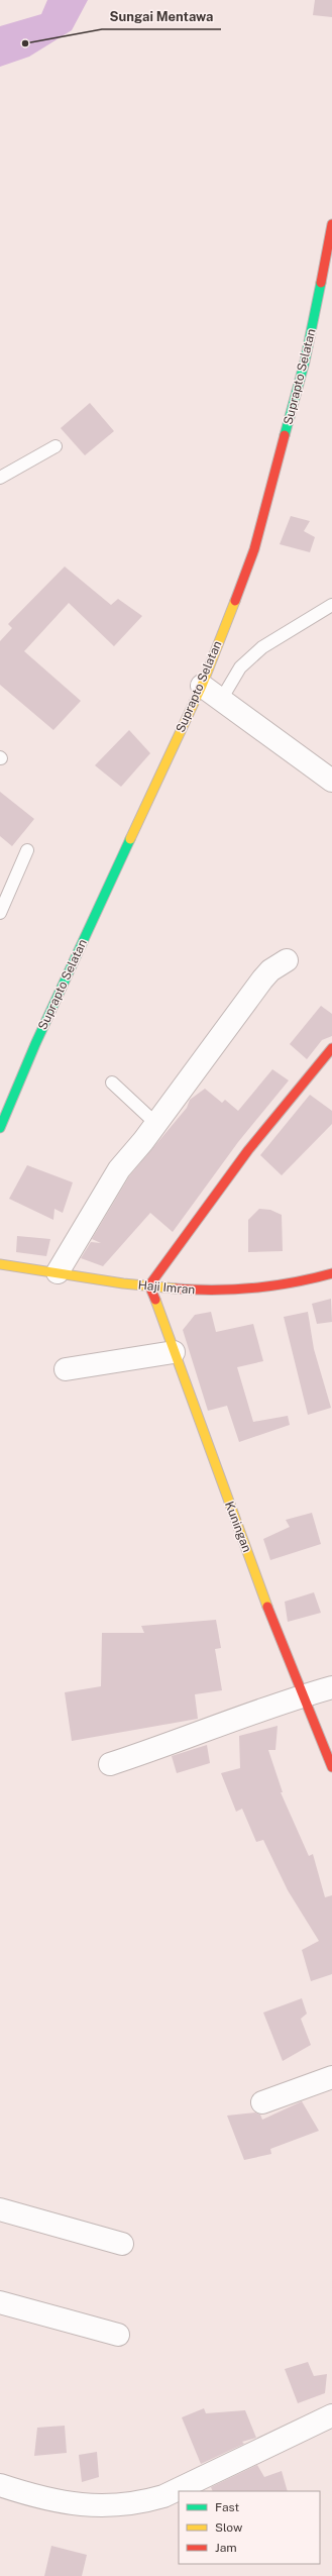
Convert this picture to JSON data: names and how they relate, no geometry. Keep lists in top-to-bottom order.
{
  "streets": {
    "street": ["Suprapto Selatan", "Haji Imran", "Kuningan"]
  },
  "crossings": [
    ["Haji Imran", "Kuningan"]
  ],
  "places": ["Sungai Mentawa"],
  "legend": ["Fast", "Slow", "Jam"]
}
